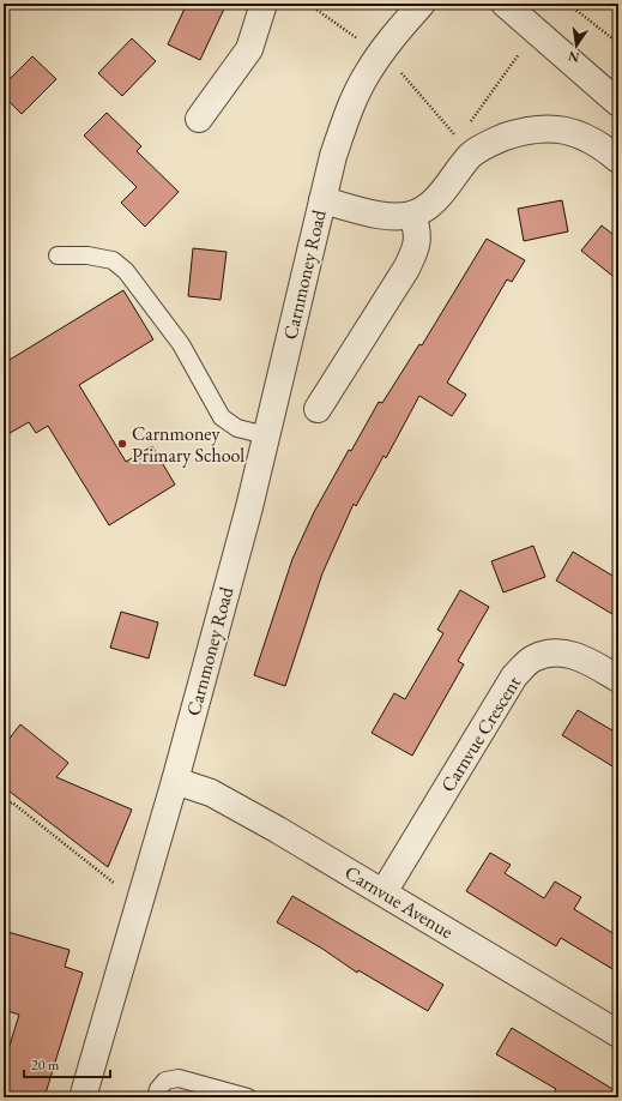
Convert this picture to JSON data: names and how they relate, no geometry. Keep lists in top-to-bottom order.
{
  "streets": {
    "street": ["Carnmoney Road", "Carnvue Crescent", "Carnvue Avenue"]
  },
  "crossings": [
    ["Carnmoney Road", "Carnvue Avenue"],
    ["Carnvue Crescent", "Carnvue Avenue"]
  ],
  "places": ["Carnmoney Primary School"],
  "scale_bar": "20 m",
  "north": "bottom"
}
